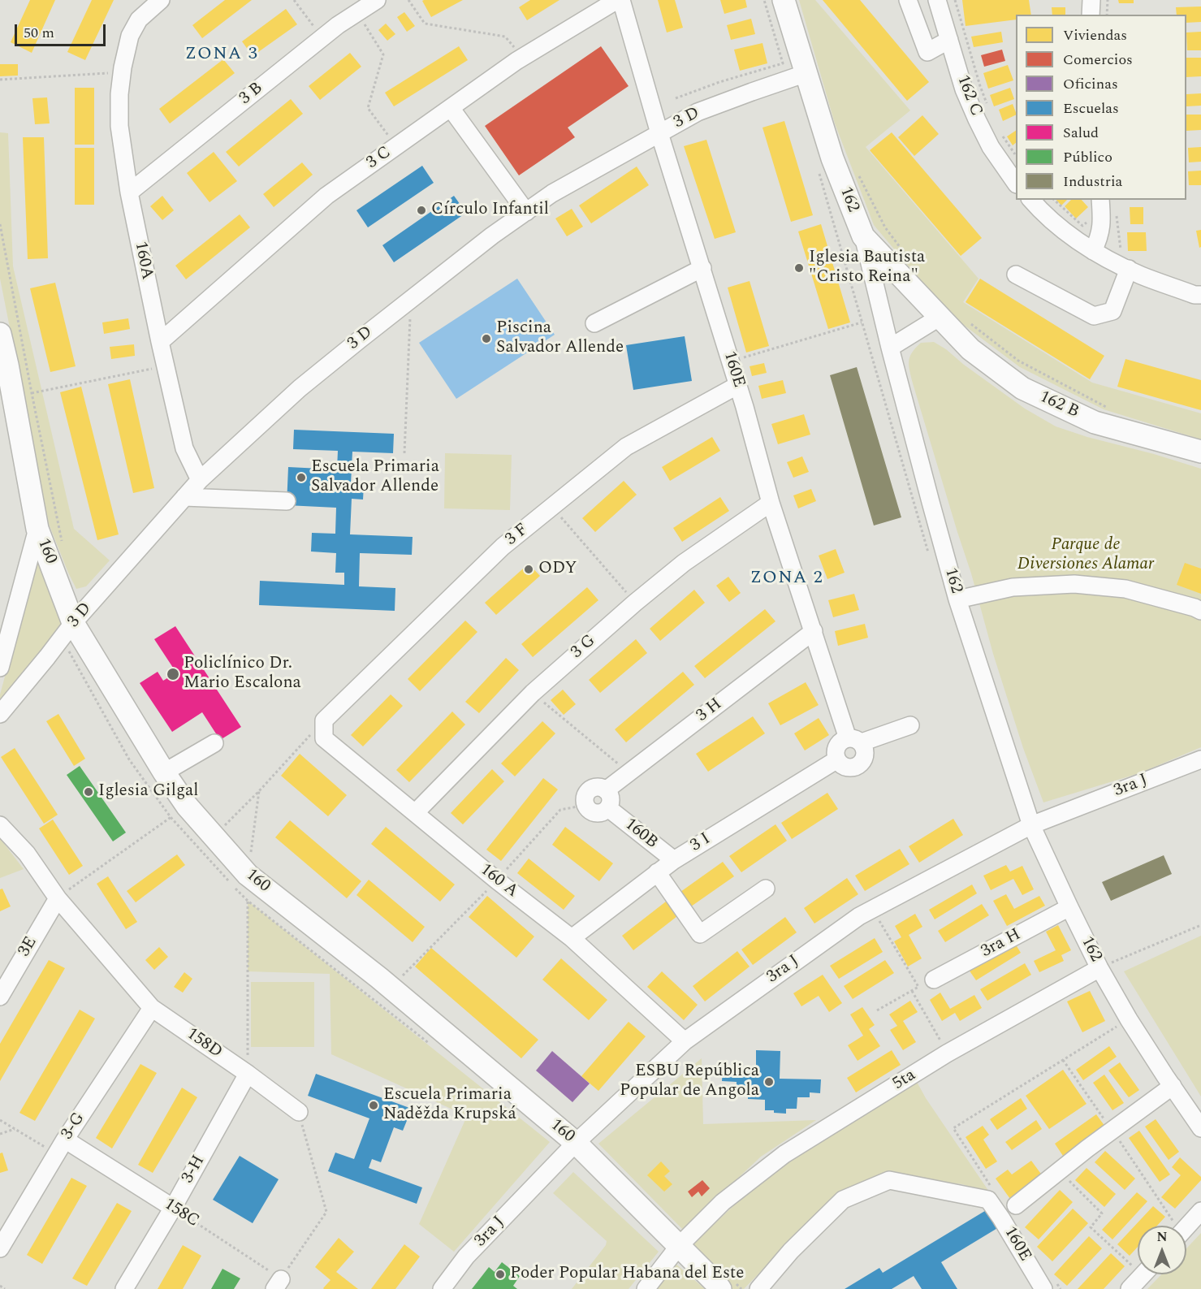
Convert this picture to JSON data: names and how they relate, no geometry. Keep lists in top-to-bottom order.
{
  "streets": {
    "main road": ["162", "162 B", "160"],
    "street": [
      "3 B",
      "162 C",
      "3 D",
      "3 C",
      "160A",
      "160E",
      "3 F",
      "3 G",
      "3 H",
      "3ra J",
      "160B",
      "3 I",
      "160 A",
      "3ra H",
      "3E",
      "158D",
      "5ta",
      "3-G",
      "3-H",
      "158C"
    ]
  },
  "crossings": [
    ["3 B", "160A"],
    ["3 D", "162"],
    ["3 D", "160A"],
    ["3 D", "160E"],
    ["3 D", "160"],
    ["3 C", "160A"],
    ["3 C", "160E"],
    ["162", "162 B"],
    ["162", "3ra J"],
    ["162", "3ra H"],
    ["162", "5ta"],
    ["160E", "3 F"],
    ["160E", "3 G"],
    ["160E", "3 H"],
    ["160E", "3 I"],
    ["3 F", "160 A"],
    ["160", "3ra J"],
    ["160", "5ta"],
    ["3 G", "160 A"],
    ["3 H", "160B"],
    ["3ra J", "160 A"],
    ["160B", "3 I"],
    ["3 I", "160 A"],
    ["3E", "158D"],
    ["158D", "3-G"],
    ["158D", "3-H"],
    ["3-G", "158C"],
    ["3-H", "158C"]
  ],
  "districts": ["ZONA 3", "ZONA 2"],
  "parks": ["Parque de Diversiones Alamar"],
  "places": [
    "Círculo Infantil",
    "Iglesia Bautista \"Cristo Reina\"",
    "Piscina Salvador Allende",
    "Escuela Primaria Salvador Allende",
    "ODY",
    "Policlínico Dr. Mario Escalona",
    "Iglesia Gilgal",
    "ESBU República Popular de Angola",
    "Escuela Primaria Naděžda Krupská",
    "Poder Popular Habana del Este"
  ],
  "legend": [
    "Viviendas",
    "Comercios",
    "Oficinas",
    "Escuelas",
    "Salud",
    "Público",
    "Industria"
  ],
  "scale_bar": "50 m",
  "north": "top"
}
